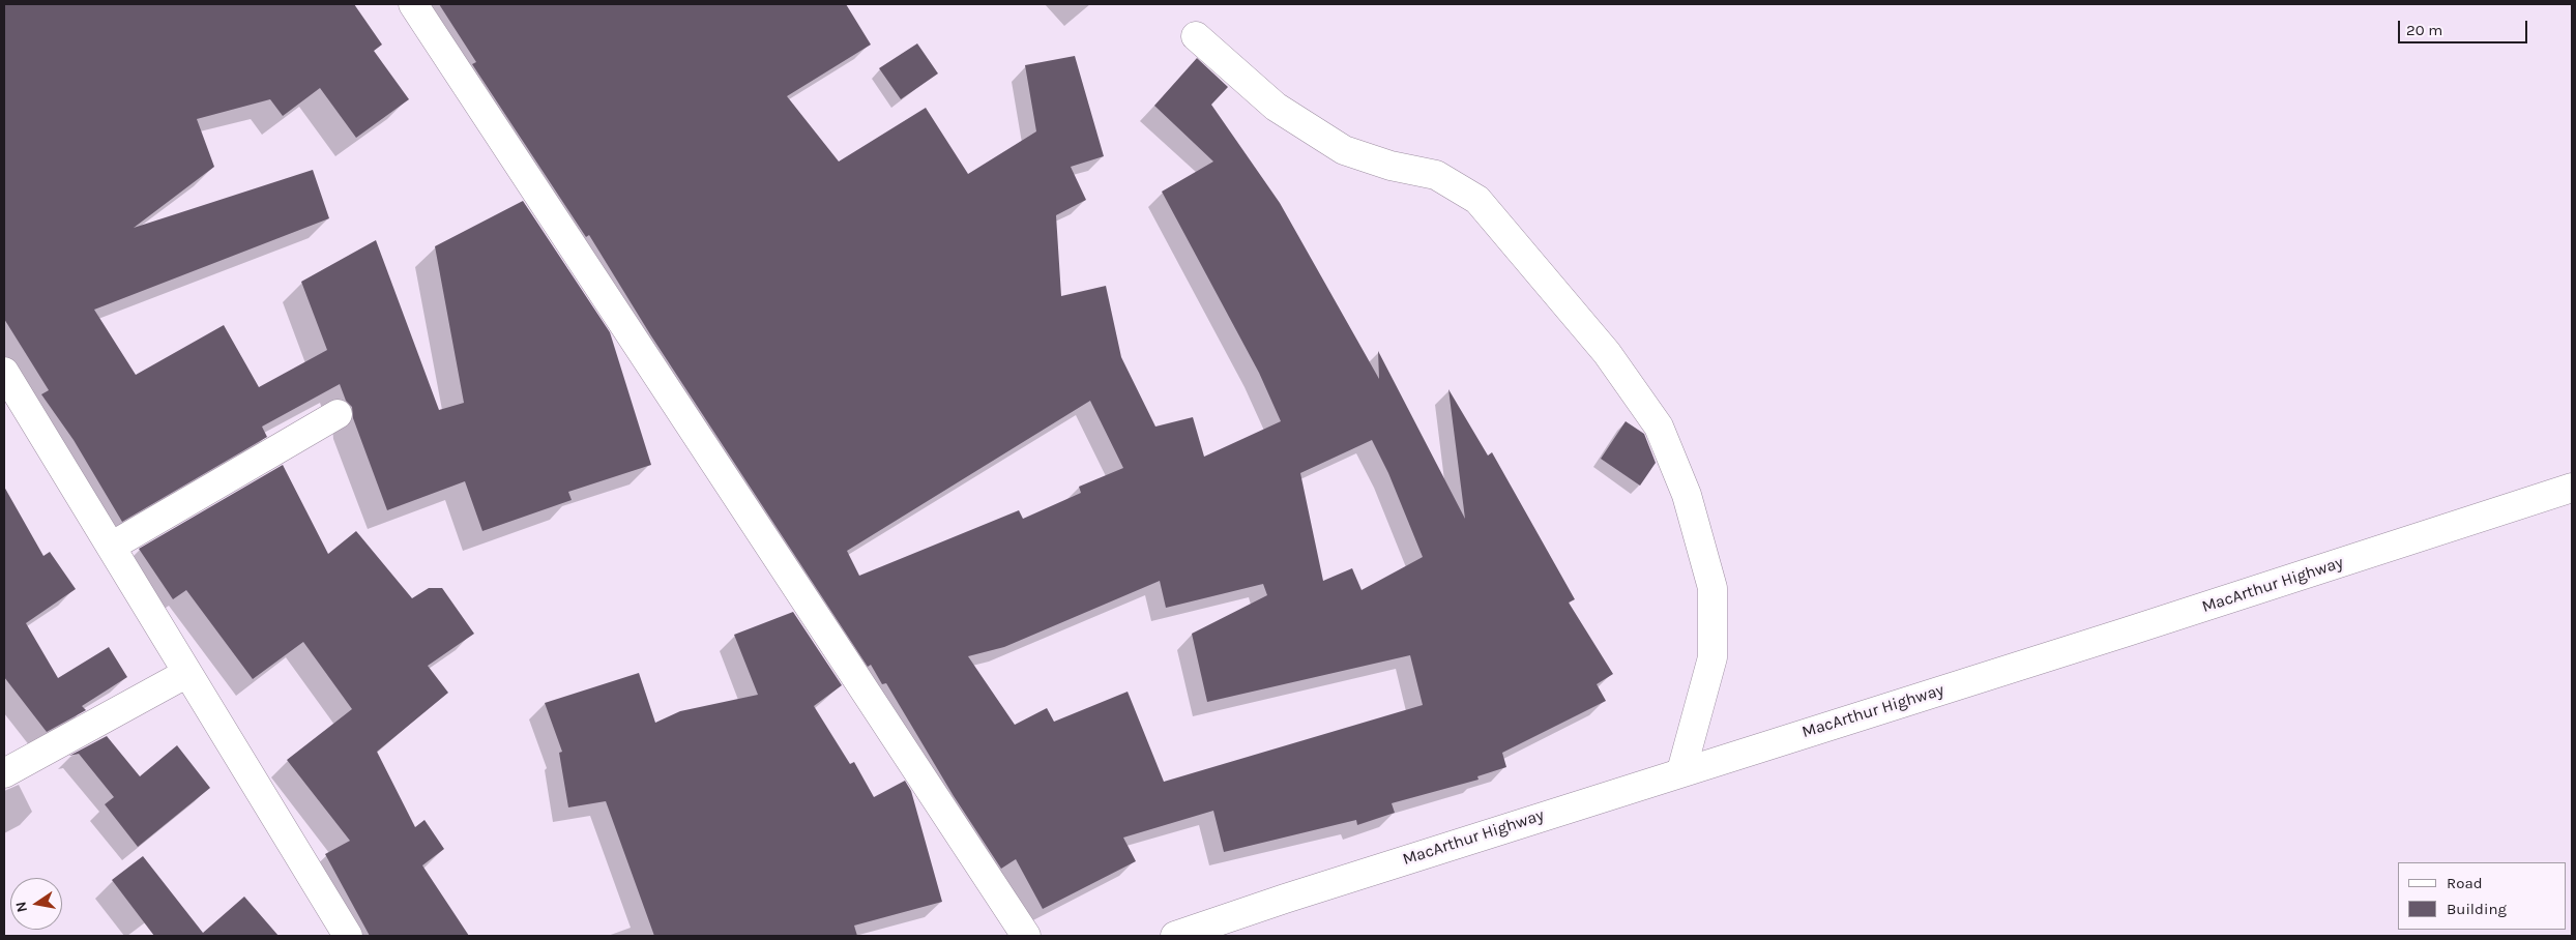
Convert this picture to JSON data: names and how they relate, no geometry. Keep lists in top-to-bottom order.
{
  "streets": {
    "main road": ["MacArthur Highway"]
  },
  "legend": ["Road", "Building"],
  "scale_bar": "20 m",
  "north": "left"
}
